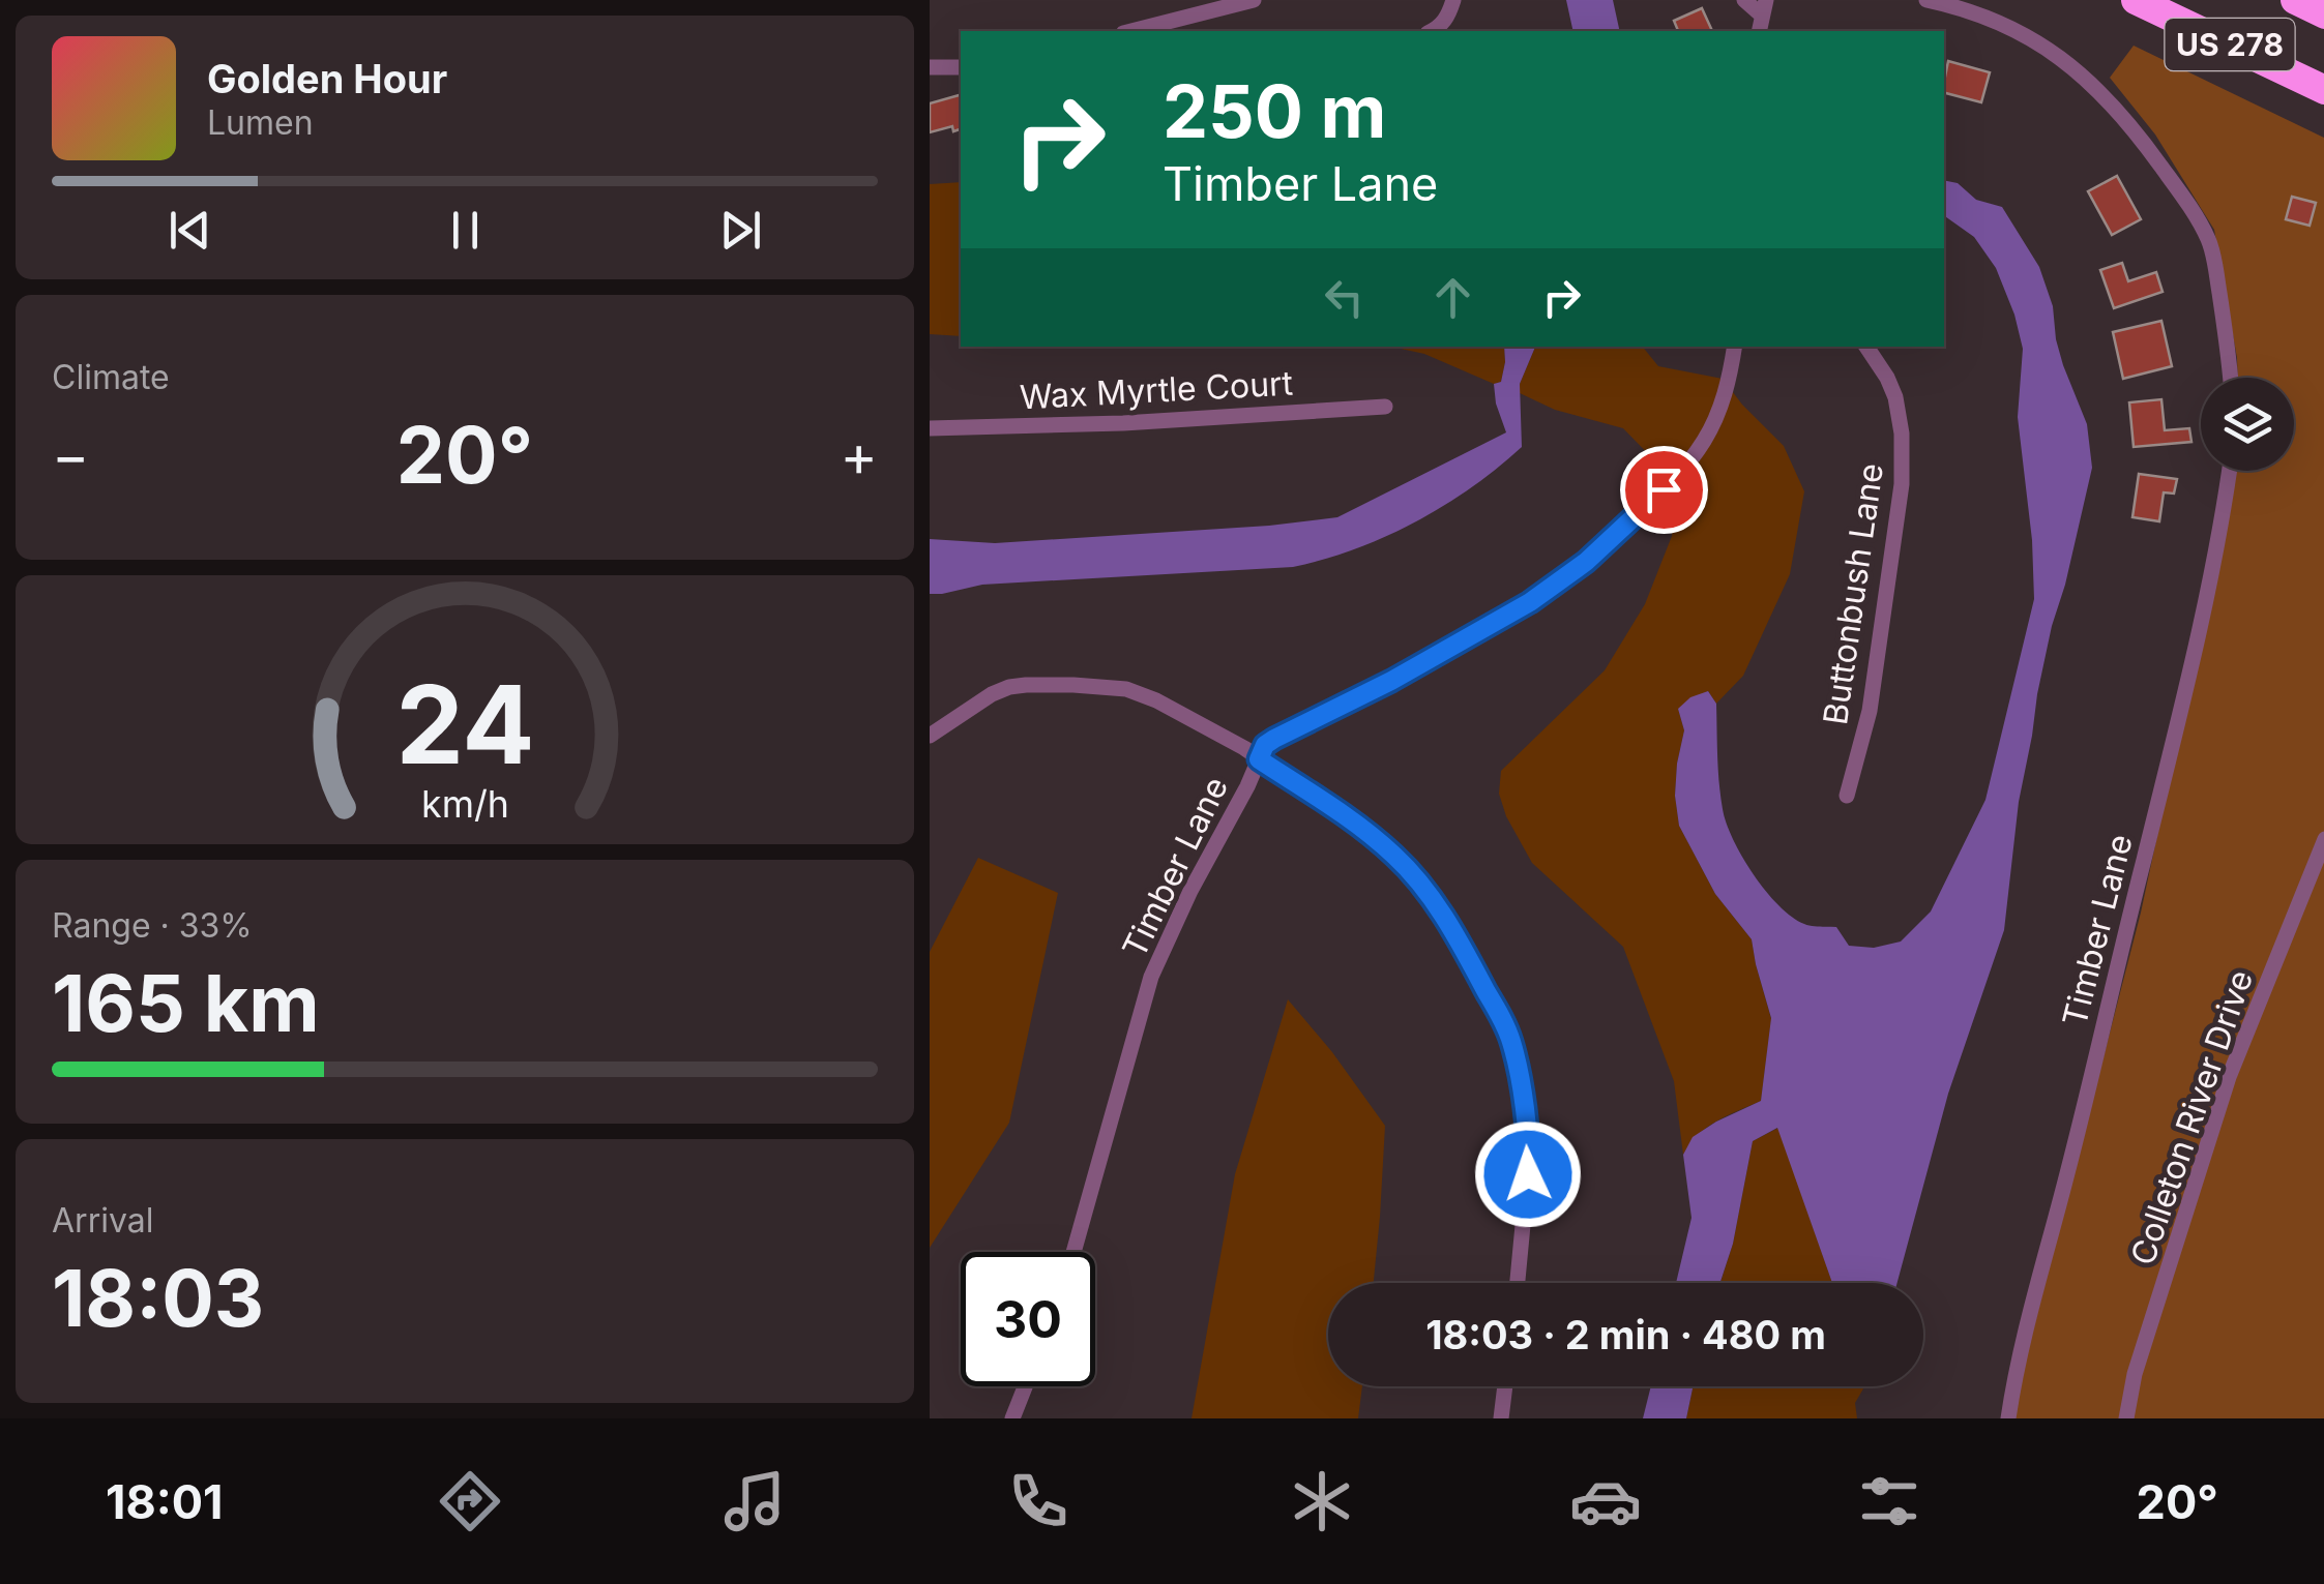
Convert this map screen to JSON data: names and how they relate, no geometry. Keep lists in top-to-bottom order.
{
  "streets": {
    "highway": ["US 278"],
    "street": [
      "Wax Myrtle Court",
      "Buttonbush Lane",
      "Timber Lane",
      "Colleton River Drive"
    ]
  },
  "page": {
    "turn": ["250 m", "Timber Lane"],
    "song": ["Golden Hour", "Lumen"],
    "tile": [
      "Climate",
      ["Range · 33%", "165 km"],
      ["Arrival", "18:03"]
    ],
    "heat": ["−", "20°", "+"],
    "limit": "30",
    "trip": "18:03 · 2 min · 480 m",
    "tabs": ["18:01", "20°"],
    "gauge": ["24", "km/h"]
  }
}
